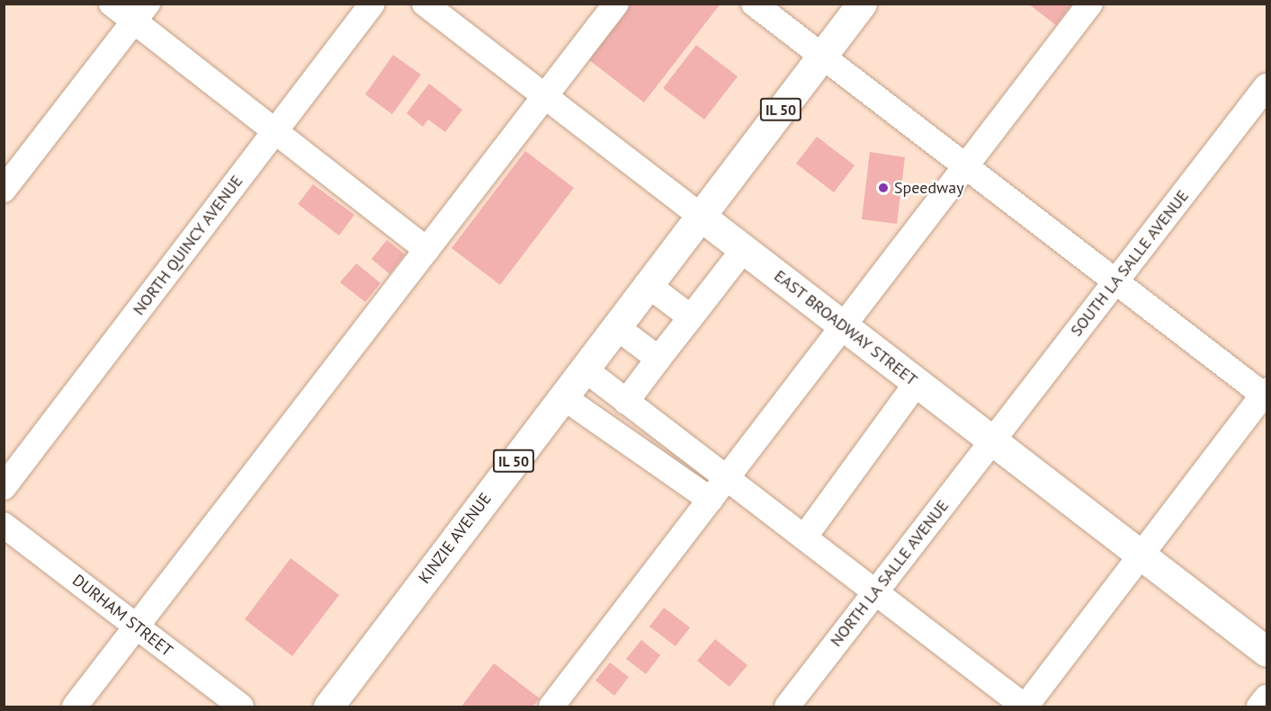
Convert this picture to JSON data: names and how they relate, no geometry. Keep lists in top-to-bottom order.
{
  "streets": {
    "main road": ["IL 50", "EAST BROADWAY STREET", "KINZIE AVENUE"],
    "street": [
      "NORTH QUINCY AVENUE",
      "SOUTH LA SALLE AVENUE",
      "NORTH LA SALLE AVENUE",
      "DURHAM STREET"
    ]
  },
  "crossings": [
    ["IL 50", "EAST BROADWAY STREET"],
    ["IL 50", "KINZIE AVENUE"],
    ["SOUTH LA SALLE AVENUE", "EAST BROADWAY STREET"],
    ["SOUTH LA SALLE AVENUE", "NORTH LA SALLE AVENUE"],
    ["EAST BROADWAY STREET", "KINZIE AVENUE"],
    ["EAST BROADWAY STREET", "NORTH LA SALLE AVENUE"]
  ],
  "places": ["Speedway"]
}
